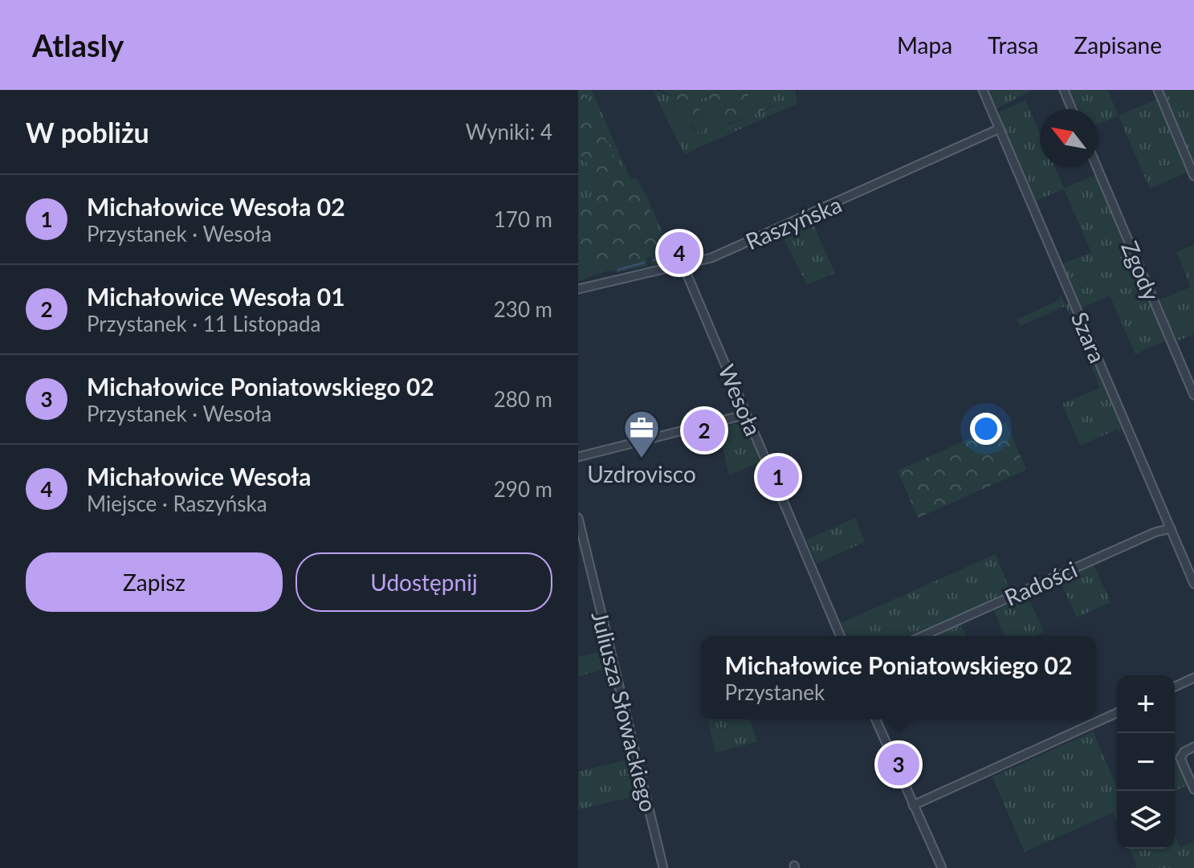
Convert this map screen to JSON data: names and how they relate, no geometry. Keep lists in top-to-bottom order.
{
  "streets": {
    "street": [
      "Raszyńska",
      "Zgody",
      "Szara",
      "Wesoła",
      "Radości",
      "Juliusza Słowackiego"
    ]
  },
  "crossings": [
    ["Raszyńska", "Szara"],
    ["Raszyńska", "Wesoła"],
    ["Szara", "Radości"]
  ],
  "places": {
    "office": ["Uzdrovisco"]
  },
  "north": "top left",
  "page": {
    "header": "Atlasly",
    "nav": ["Mapa", "Trasa", "Zapisane"],
    "heading": ["W pobliżu", "Wyniki: 4"],
    "list": [
      {
        "mark": "1",
        "name": "Michałowice Wesoła 02",
        "note": "Przystanek · Wesoła",
        "value": "170 m"
      },
      {
        "mark": "2",
        "name": "Michałowice Wesoła 01",
        "note": "Przystanek · 11 Listopada",
        "value": "230 m"
      },
      {
        "mark": "3",
        "name": "Michałowice Poniatowskiego 02",
        "note": "Przystanek · Wesoła",
        "value": "280 m"
      },
      {
        "mark": "4",
        "name": "Michałowice Wesoła",
        "note": "Miejsce · Raszyńska",
        "value": "290 m"
      }
    ],
    "pins": [
      "4",
      "2",
      "1",
      "3"
    ],
    "buttons": ["Zapisz", "Udostępnij"],
    "popup": ["Michałowice Poniatowskiego 02", "Przystanek"],
    "map_buttons": ["+", "−"]
  }
}
